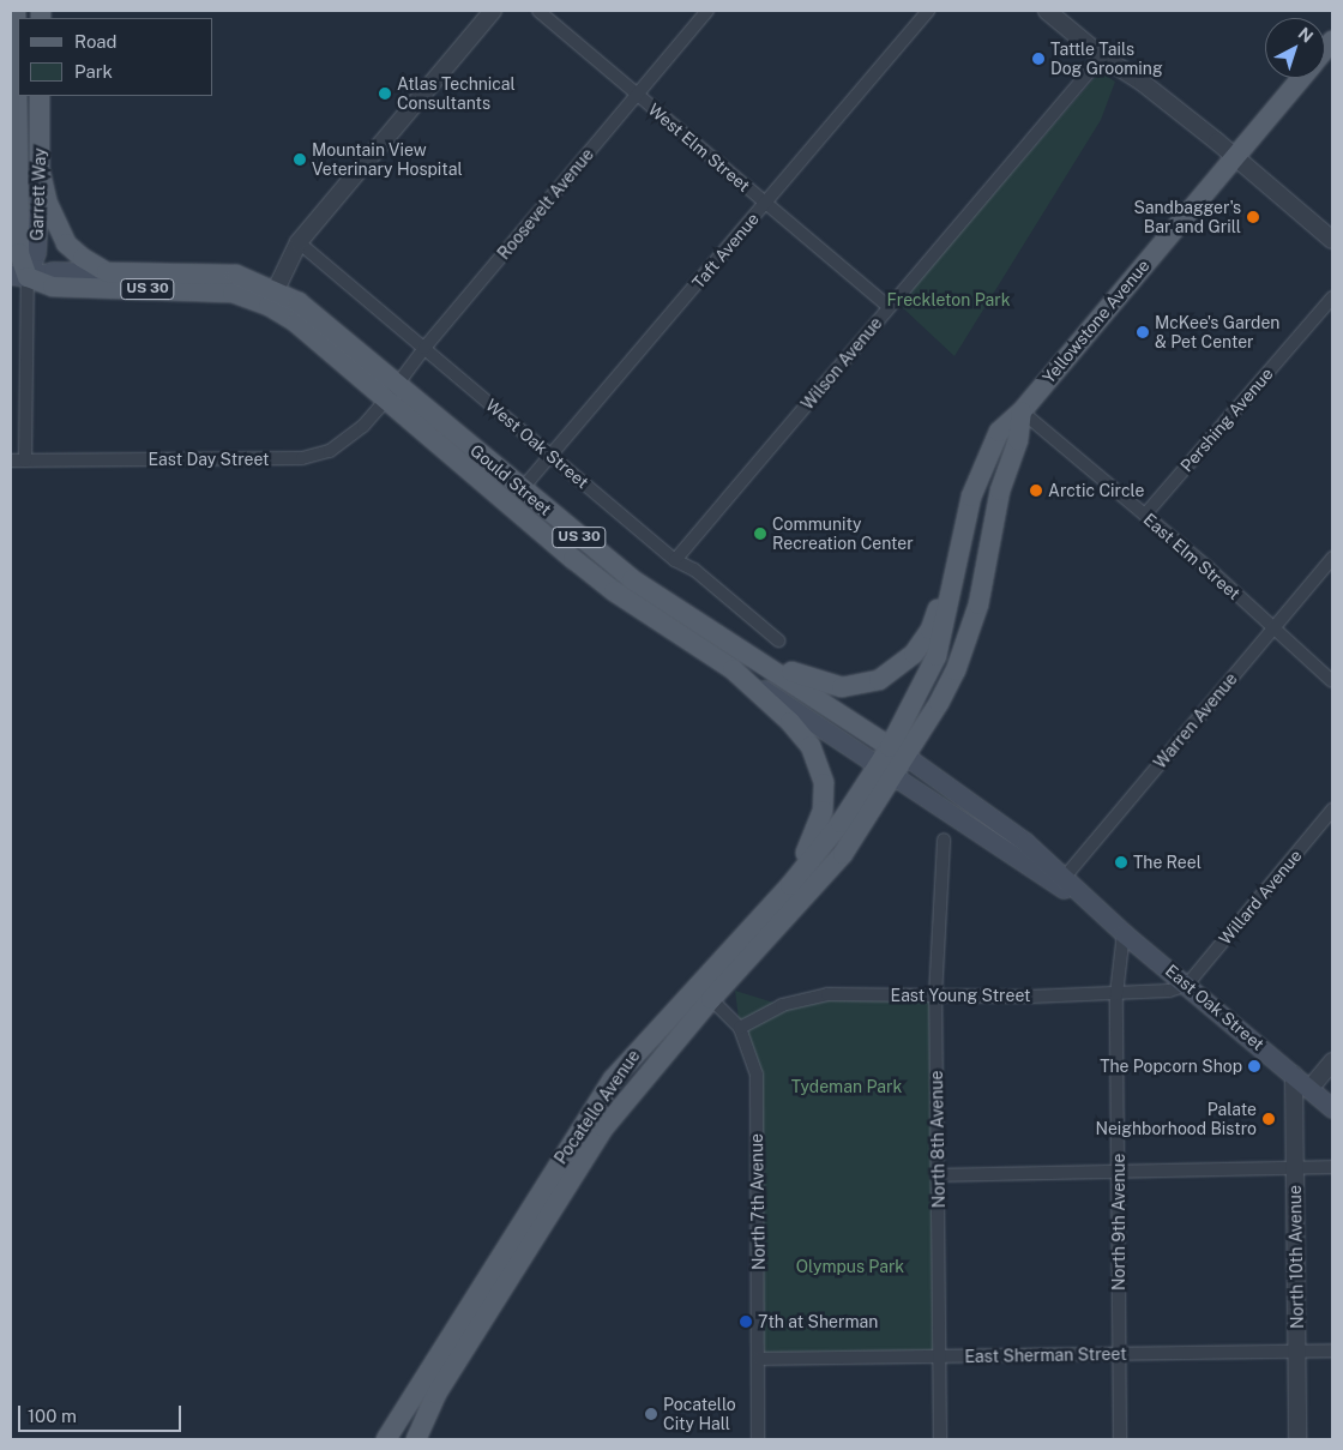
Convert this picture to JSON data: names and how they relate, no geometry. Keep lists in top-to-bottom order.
{
  "streets": {
    "main road": [
      "Garrett Way",
      "US 30",
      "Yellowstone Avenue",
      "Gould Street",
      "East Oak Street",
      "Pocatello Avenue"
    ],
    "street": [
      "West Elm Street",
      "Roosevelt Avenue",
      "Taft Avenue",
      "Wilson Avenue",
      "Pershing Avenue",
      "West Oak Street",
      "East Day Street",
      "East Elm Street",
      "Warren Avenue",
      "Willard Avenue",
      "East Young Street",
      "North 8th Avenue",
      "North 7th Avenue",
      "North 9th Avenue",
      "North 10th Avenue",
      "East Sherman Street"
    ]
  },
  "crossings": [
    ["West Elm Street", "Roosevelt Avenue"],
    ["West Elm Street", "Taft Avenue"],
    ["West Elm Street", "Wilson Avenue"],
    ["Garrett Way", "US 30"],
    ["Roosevelt Avenue", "West Oak Street"],
    ["Roosevelt Avenue", "East Day Street"],
    ["Roosevelt Avenue", "Gould Street"],
    ["Taft Avenue", "West Oak Street"],
    ["Taft Avenue", "Gould Street"],
    ["US 30", "Gould Street"],
    ["US 30", "Pocatello Avenue"],
    ["Yellowstone Avenue", "Gould Street"],
    ["Yellowstone Avenue", "East Elm Street"],
    ["Yellowstone Avenue", "East Oak Street"],
    ["Yellowstone Avenue", "Pocatello Avenue"],
    ["Wilson Avenue", "West Oak Street"],
    ["Pershing Avenue", "East Elm Street"],
    ["East Day Street", "Gould Street"],
    ["Gould Street", "East Oak Street"],
    ["Gould Street", "Pocatello Avenue"],
    ["East Elm Street", "Warren Avenue"],
    ["Warren Avenue", "East Oak Street"],
    ["Willard Avenue", "East Young Street"],
    ["Willard Avenue", "East Oak Street"],
    ["East Young Street", "East Oak Street"],
    ["East Young Street", "North 8th Avenue"],
    ["East Young Street", "North 7th Avenue"],
    ["East Young Street", "North 9th Avenue"],
    ["East Oak Street", "Pocatello Avenue"],
    ["East Oak Street", "North 9th Avenue"],
    ["East Oak Street", "North 10th Avenue"],
    ["Pocatello Avenue", "North 7th Avenue"],
    ["North 8th Avenue", "East Sherman Street"],
    ["North 7th Avenue", "East Sherman Street"],
    ["North 9th Avenue", "East Sherman Street"],
    ["North 10th Avenue", "East Sherman Street"]
  ],
  "parks": ["Freckleton Park", "Tydeman Park", "Olympus Park"],
  "places": [
    "Tattle Tails Dog Grooming",
    "Atlas Technical Consultants",
    "Mountain View Veterinary Hospital",
    "Sandbagger's Bar and Grill",
    "McKee's Garden & Pet Center",
    "Arctic Circle",
    "Community Recreation Center",
    "The Reel",
    "The Popcorn Shop",
    "Palate Neighborhood Bistro",
    "7th at Sherman",
    "Pocatello City Hall"
  ],
  "legend": ["Road", "Park"],
  "scale_bar": "100 m",
  "north": "top right"
}
